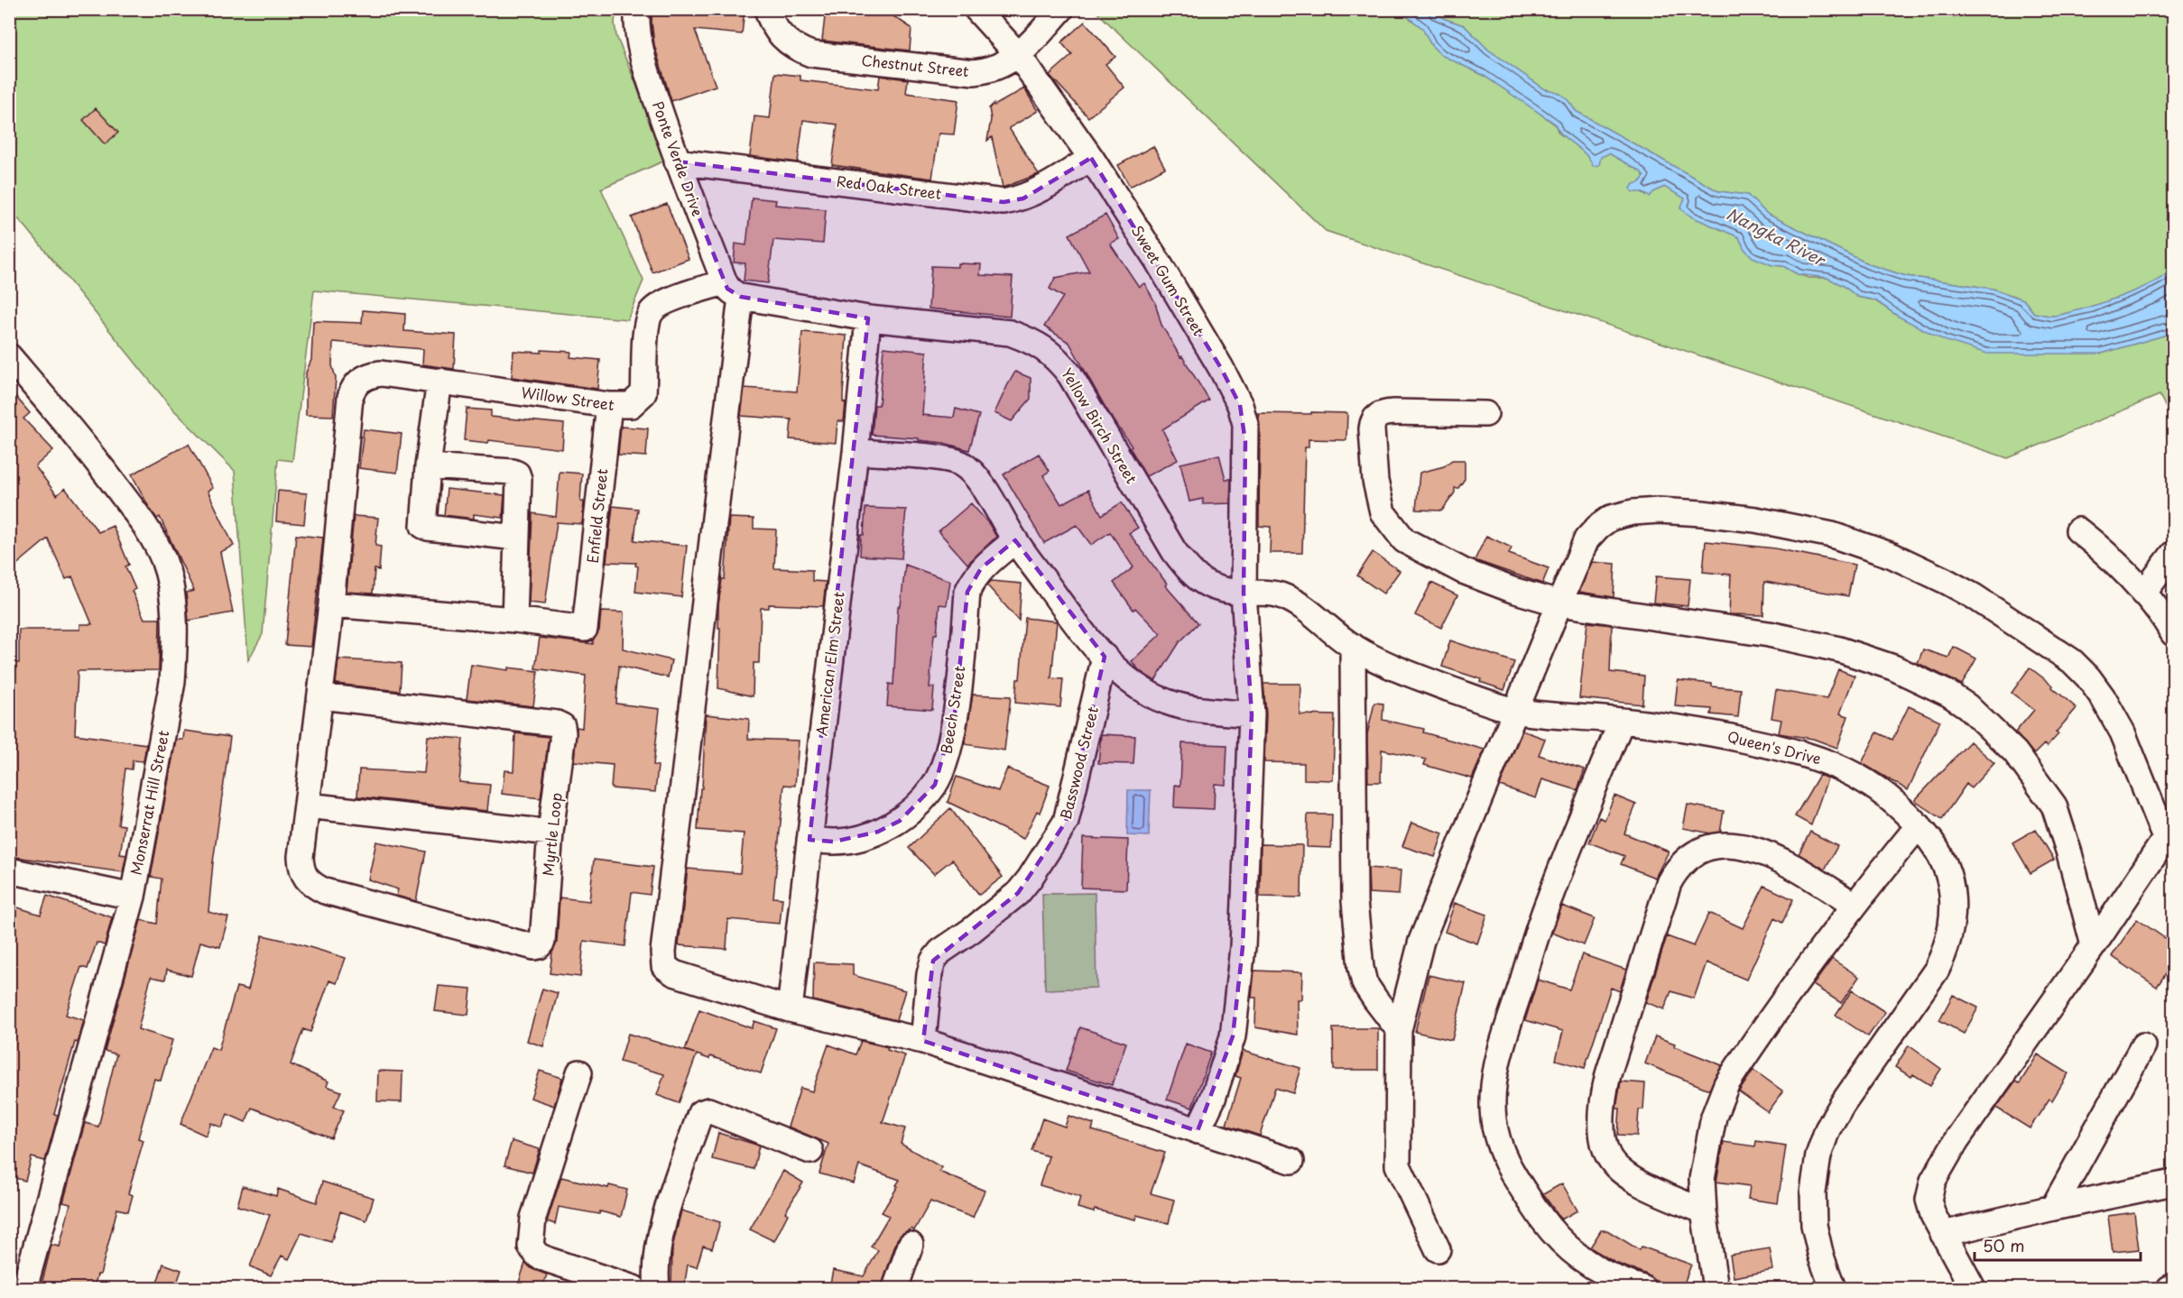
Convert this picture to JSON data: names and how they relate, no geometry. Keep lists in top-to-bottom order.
{
  "streets": {
    "street": [
      "Chestnut Street",
      "Ponte Verde Drive",
      "Red Oak Street",
      "Sweet Gum Street",
      "Willow Street",
      "Yellow Birch Street",
      "Enfield Street",
      "American Elm Street",
      "Beech Street",
      "Queen's Drive",
      "Basswood Street",
      "Monserrat Hill Street",
      "Myrtle Loop"
    ]
  },
  "crossings": [
    ["Chestnut Street", "Sweet Gum Street"],
    ["Ponte Verde Drive", "Red Oak Street"],
    ["Ponte Verde Drive", "Willow Street"],
    ["Ponte Verde Drive", "Yellow Birch Street"],
    ["Red Oak Street", "Sweet Gum Street"],
    ["Sweet Gum Street", "Yellow Birch Street"],
    ["Willow Street", "Yellow Birch Street"],
    ["Willow Street", "Enfield Street"],
    ["Yellow Birch Street", "American Elm Street"],
    ["Yellow Birch Street", "Queen's Drive"],
    ["American Elm Street", "Beech Street"]
  ],
  "water": ["Nangka River"],
  "scale_bar": "50 m"
}
